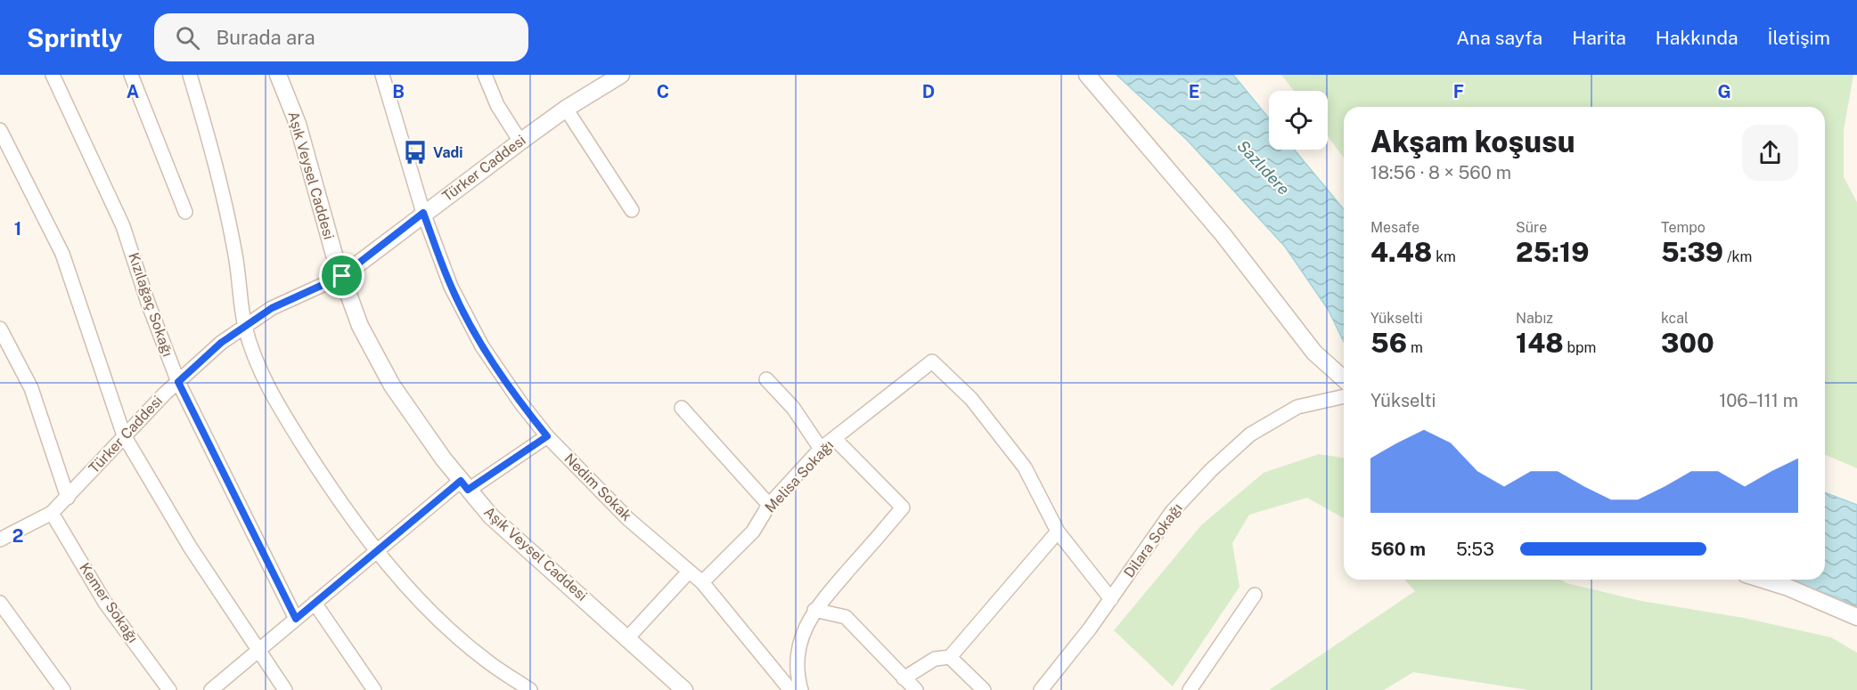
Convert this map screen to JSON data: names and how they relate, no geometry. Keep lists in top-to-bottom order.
{
  "streets": {
    "street": [
      "Türker Caddesi",
      "Aşık Veysel Caddesi",
      "Kızılağaç Sokağı",
      "Melisa Sokağı",
      "Nedim Sokak",
      "Dilara Sokağı",
      "Kemer Sokağı"
    ]
  },
  "crossings": [
    ["Türker Caddesi", "Aşık Veysel Caddesi"],
    ["Türker Caddesi", "Kızılağaç Sokağı"],
    ["Türker Caddesi", "Nedim Sokak"],
    ["Türker Caddesi", "Kemer Sokağı"],
    ["Melisa Sokağı", "Nedim Sokak"]
  ],
  "water": ["Sazlıdere"],
  "places": {
    "bus stop": ["Vadi"]
  },
  "page": {
    "header": "Sprintly",
    "search": "Burada ara",
    "nav": [
      "Ana sayfa",
      "Harita",
      "Hakkında",
      "İletişim"
    ],
    "heading": ["Akşam koşusu", "18:56 · 8 × 560 m"],
    "stats": [
      ["Mesafe", "4.48 km"],
      ["Süre", "25:19"],
      ["Tempo", "5:39 /km"],
      ["Yükselti", "56 m"],
      ["Nabız", "148 bpm"],
      ["kcal", "300"]
    ],
    "chart": ["Yükselti", "106–111 m"],
    "list": [
      {
        "name": "560 m",
        "note": "5:53"
      }
    ]
  },
  "grid": {
    "columns": [
      "A",
      "B",
      "C",
      "D",
      "E",
      "F",
      "G"
    ],
    "rows": ["1", "2"]
  }
}
